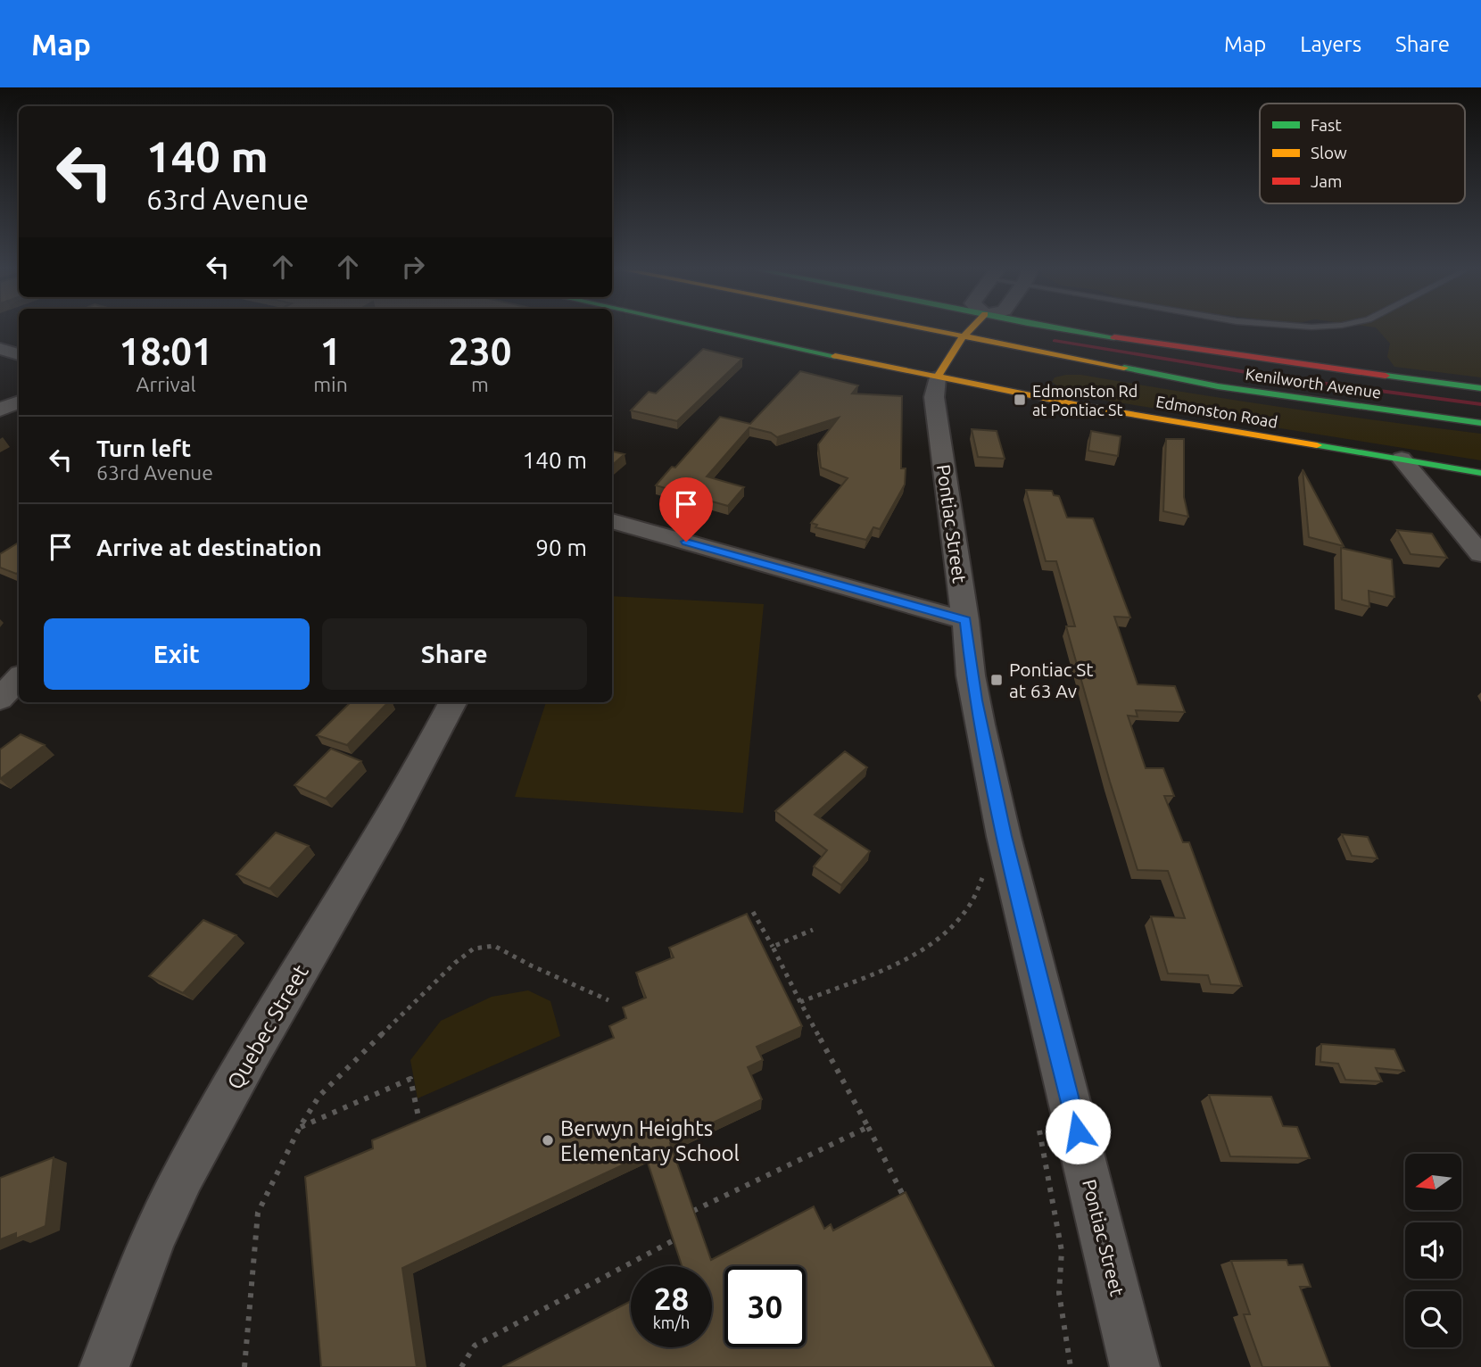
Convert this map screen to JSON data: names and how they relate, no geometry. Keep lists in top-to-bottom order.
{
  "streets": {
    "main road": ["Kenilworth Avenue", "Edmonston Road"],
    "street": ["Pontiac Street", "Quebec Street"]
  },
  "crossings": [
    ["Edmonston Road", "Pontiac Street"]
  ],
  "places": {
    "transit": ["Edmonston Rd at Pontiac St", "Pontiac St at 63 Av"],
    "other": ["Berwyn Heights Elementary School"]
  },
  "legend": ["Fast", "Slow", "Jam"],
  "north": "left",
  "page": {
    "header": "Map",
    "nav": ["Map", "Layers", "Share"],
    "turn": ["140 m", "63rd Avenue"],
    "eta": [
      "18:01",
      "Arrival",
      "1",
      "min",
      "230",
      "m"
    ],
    "list": [
      {
        "name": "Turn left",
        "note": "63rd Avenue",
        "value": "140 m"
      },
      {
        "name": "Arrive at destination",
        "value": "90 m"
      }
    ],
    "buttons": ["Exit", "Share"],
    "speed": "28 km/h",
    "limit": "30"
  }
}
